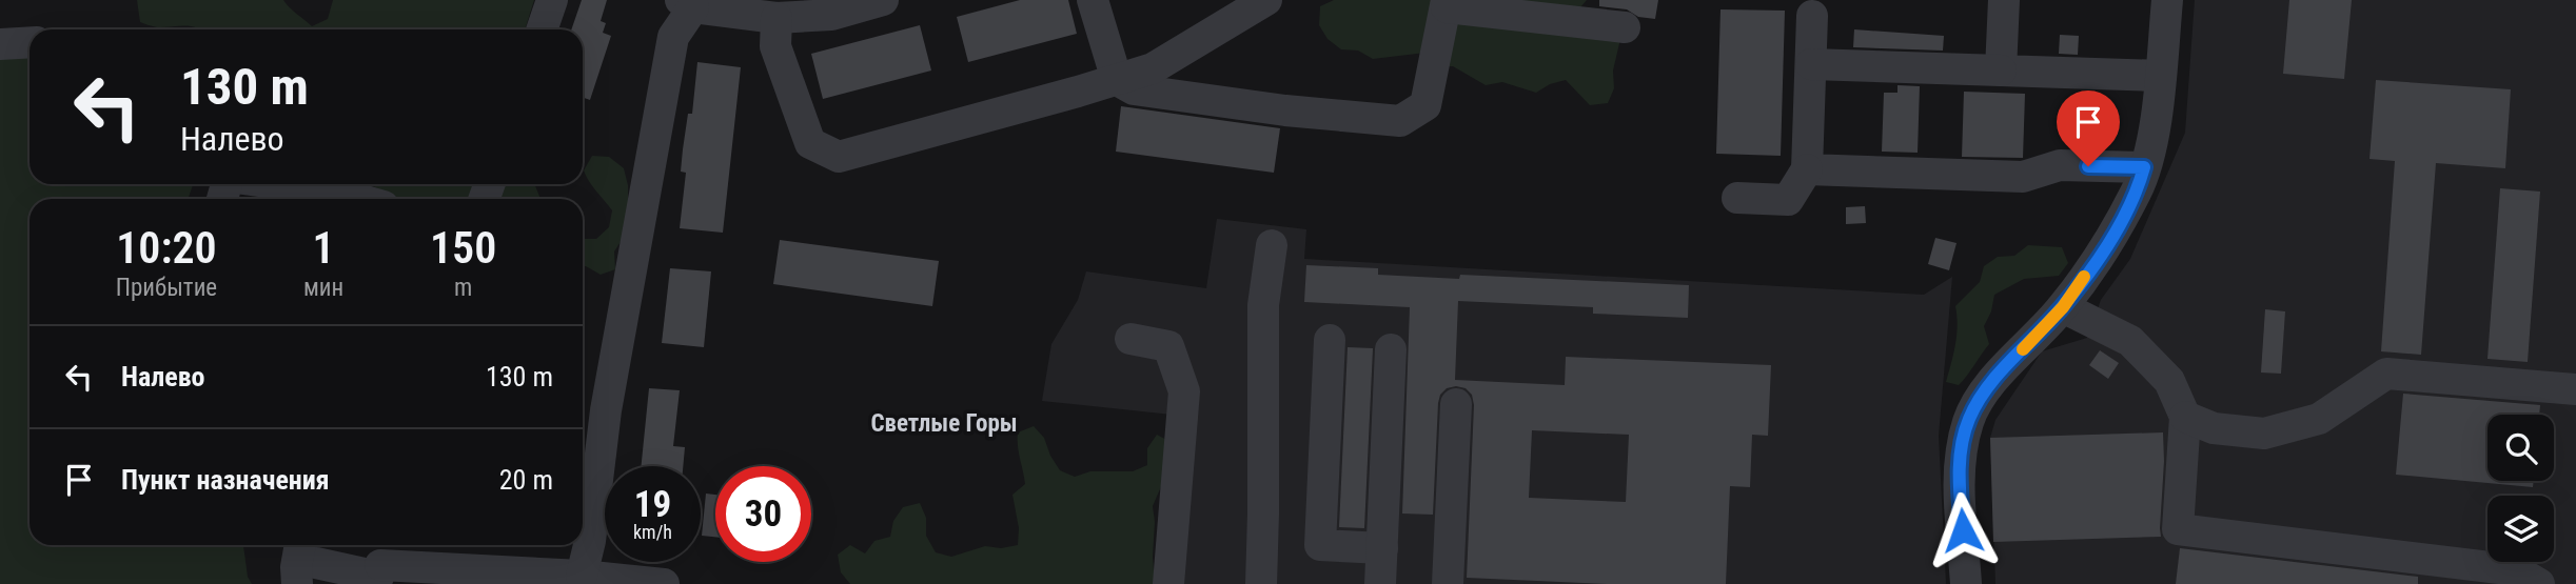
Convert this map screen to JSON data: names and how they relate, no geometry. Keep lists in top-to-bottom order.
{
  "districts": ["Светлые Горы"],
  "page": {
    "turn": ["130 m", "Налево"],
    "eta": [
      "10:20",
      "Прибытие",
      "1",
      "мин",
      "150",
      "m"
    ],
    "list": [
      {
        "name": "Налево",
        "value": "130 m"
      },
      {
        "name": "Пункт назначения",
        "value": "20 m"
      }
    ],
    "speed": "19 km/h",
    "limit": "30"
  }
}
